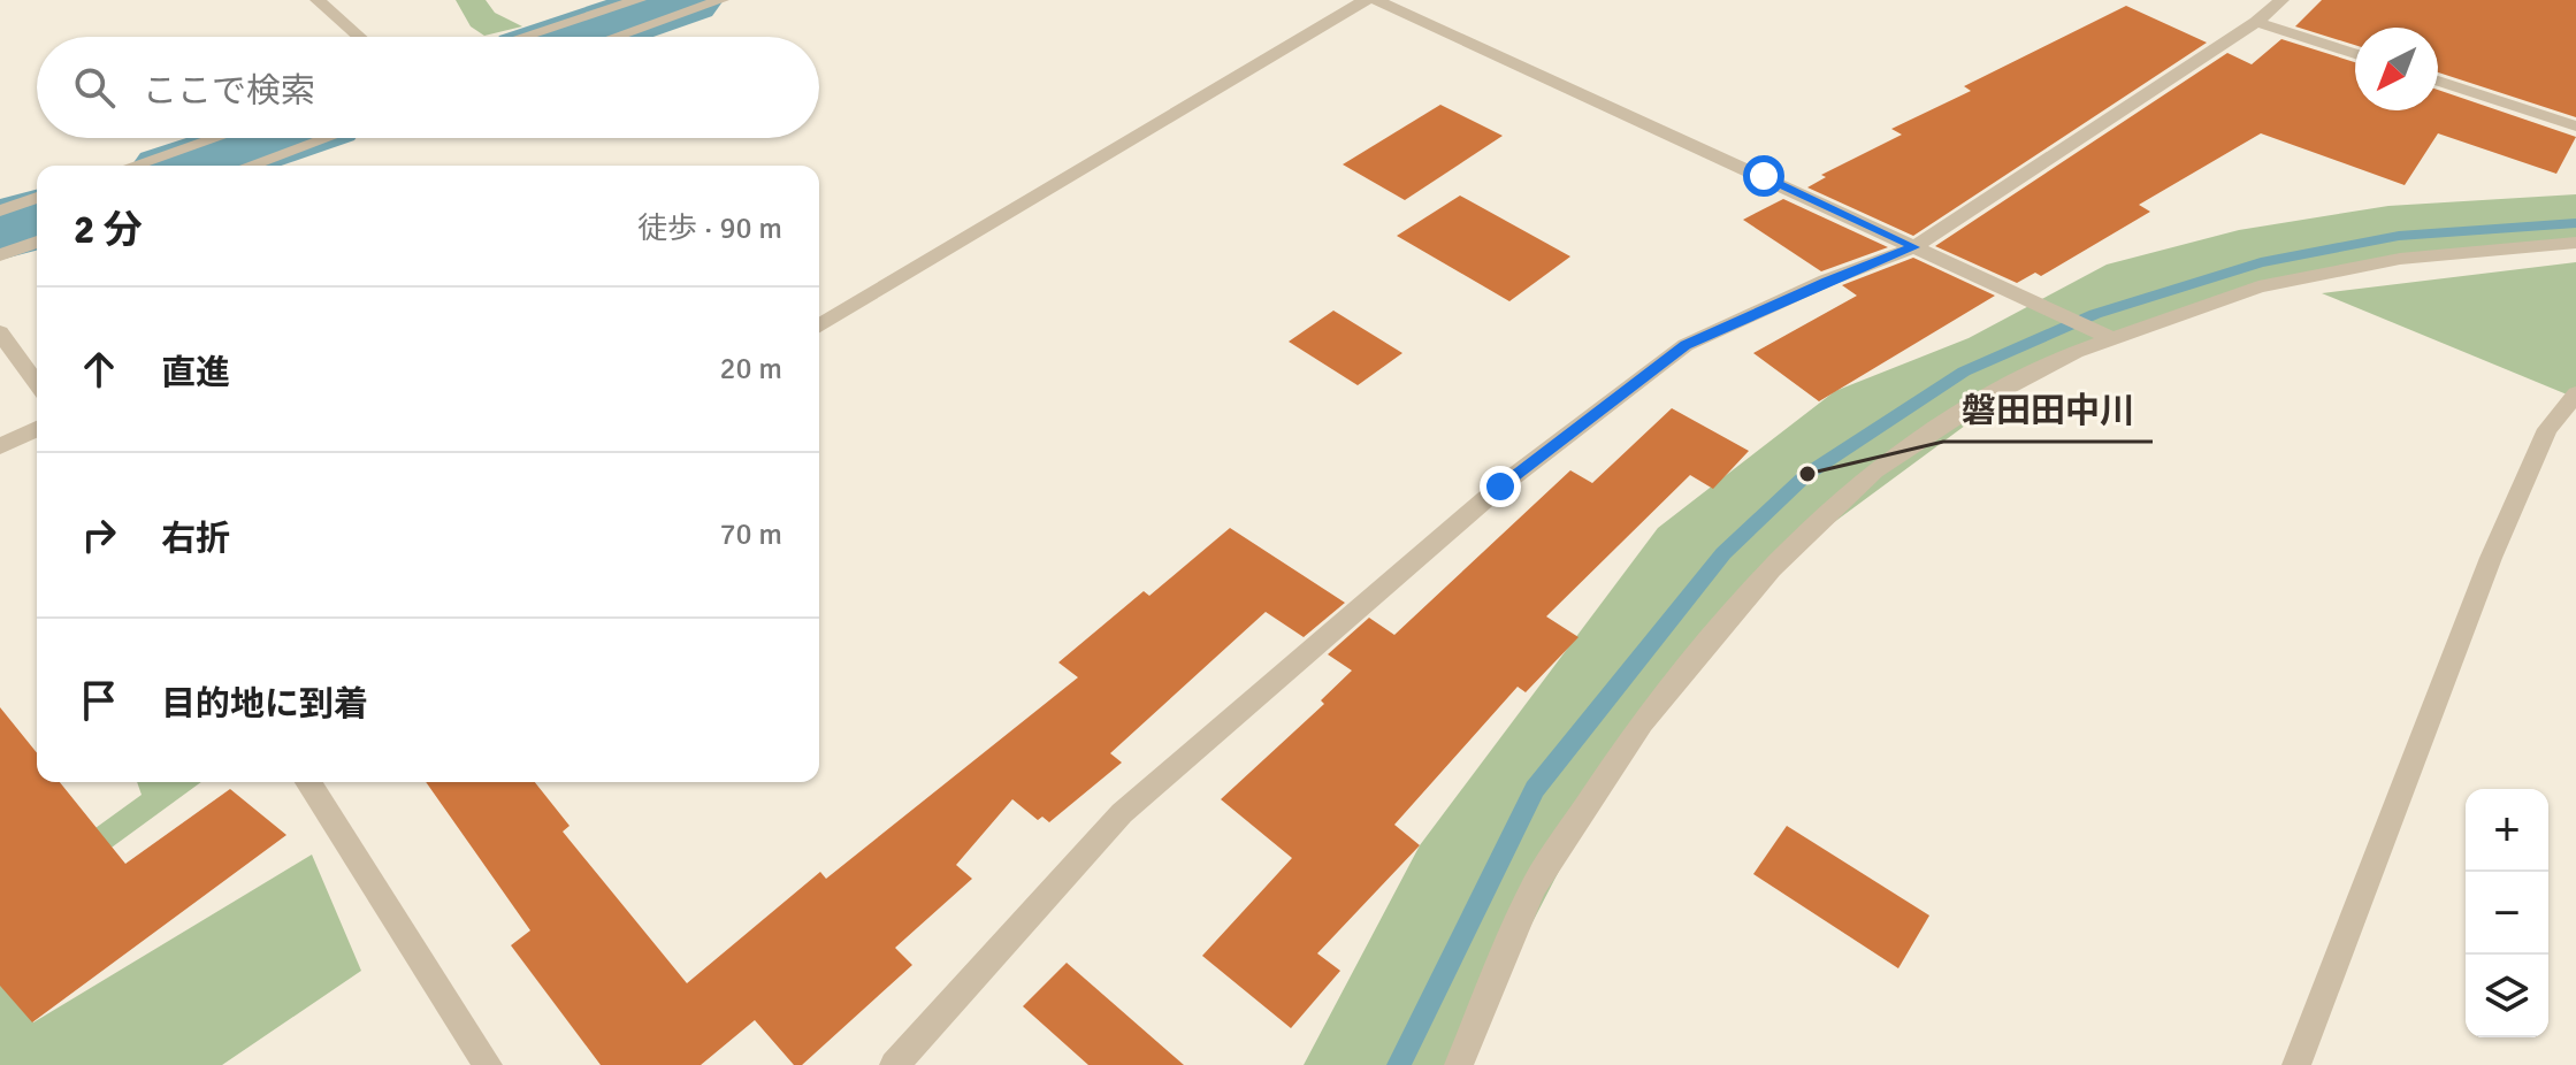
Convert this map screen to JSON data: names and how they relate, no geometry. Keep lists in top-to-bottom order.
{
  "places": ["磐田田中川"],
  "north": "bottom left",
  "page": {
    "search": "ここで検索",
    "heading": ["2 分", "徒歩 · 90 m"],
    "list": [
      ["直進", "20 m"],
      ["右折", "70 m"],
      "目的地に到着"
    ],
    "map_buttons": ["+", "−"]
  }
}
